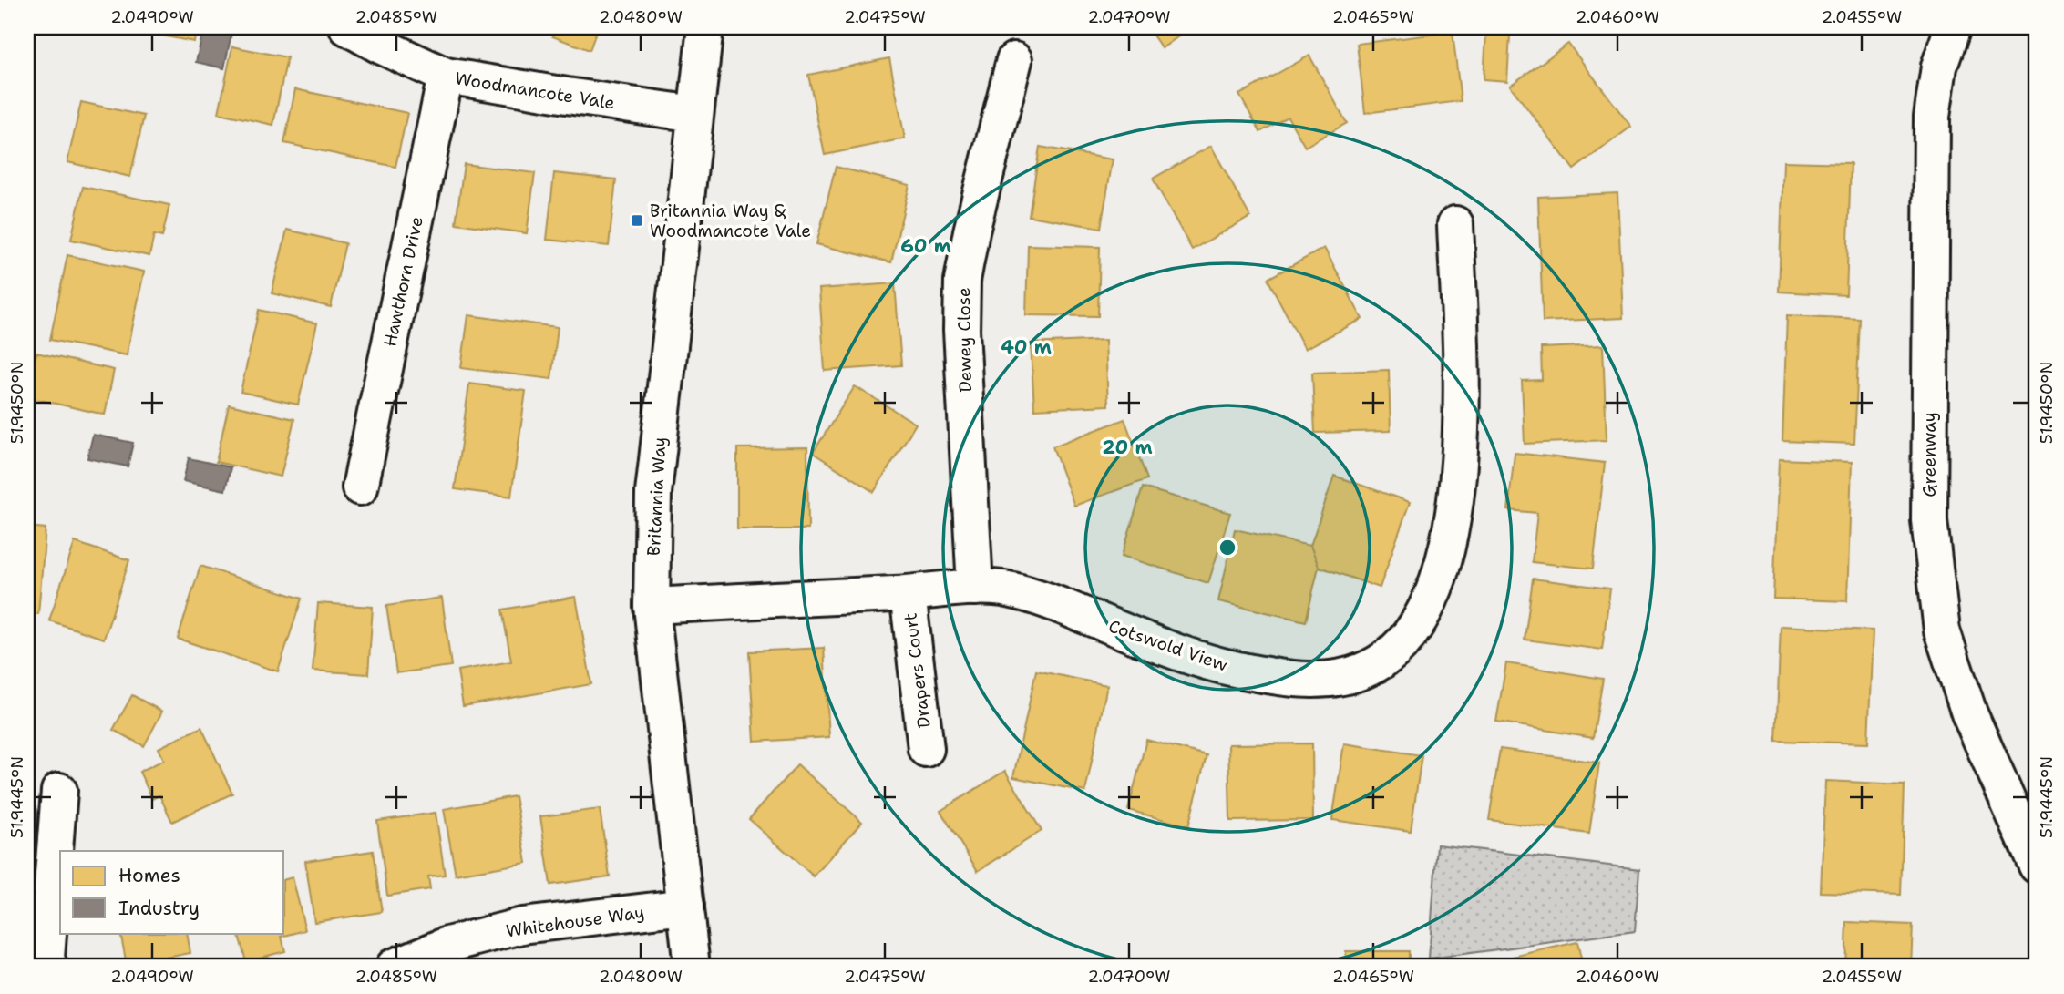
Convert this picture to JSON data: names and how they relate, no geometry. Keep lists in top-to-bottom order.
{
  "streets": {
    "street": [
      "Woodmancote Vale",
      "Hawthorn Drive",
      "Dewey Close",
      "Greenway",
      "Britannia Way",
      "Cotswold View",
      "Drapers Court",
      "Whitehouse Way"
    ]
  },
  "crossings": [
    ["Woodmancote Vale", "Hawthorn Drive"],
    ["Woodmancote Vale", "Britannia Way"],
    ["Dewey Close", "Cotswold View"],
    ["Britannia Way", "Cotswold View"],
    ["Britannia Way", "Whitehouse Way"],
    ["Cotswold View", "Drapers Court"]
  ],
  "places": {
    "transit": ["Britannia Way & Woodmancote Vale"]
  },
  "legend": ["Homes", "Industry"],
  "coordinates": [
    "2.0490°W",
    "2.0485°W",
    "2.0480°W",
    "2.0475°W",
    "2.0470°W",
    "2.0465°W",
    "2.0460°W",
    "2.0455°W",
    "51.9450°N",
    "51.9445°N"
  ],
  "rings": ["60 m", "40 m", "20 m"]
}
